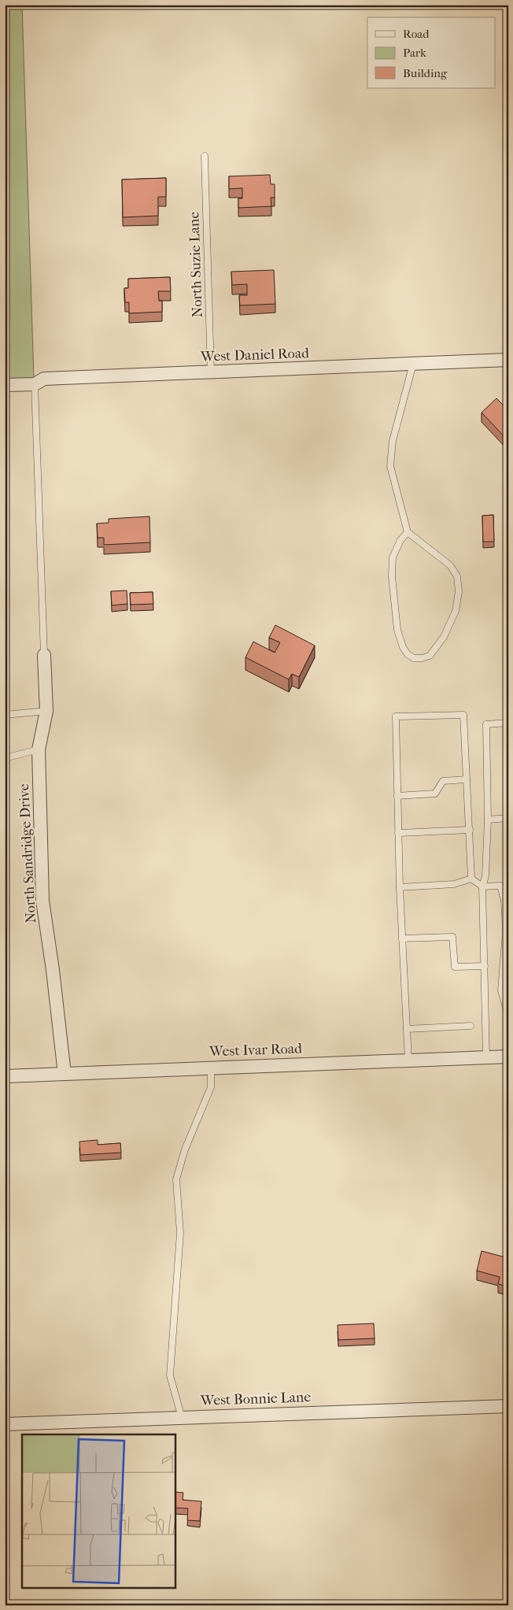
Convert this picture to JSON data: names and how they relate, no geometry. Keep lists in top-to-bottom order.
{
  "streets": {
    "street": [
      "West Daniel Road",
      "North Sandridge Drive",
      "West Ivar Road",
      "West Bonnie Lane"
    ],
    "lane": ["North Suzie Lane"]
  },
  "crossings": [
    ["North Suzie Lane", "West Daniel Road"],
    ["North Sandridge Drive", "West Ivar Road"]
  ],
  "legend": ["Road", "Park", "Building"]
}
